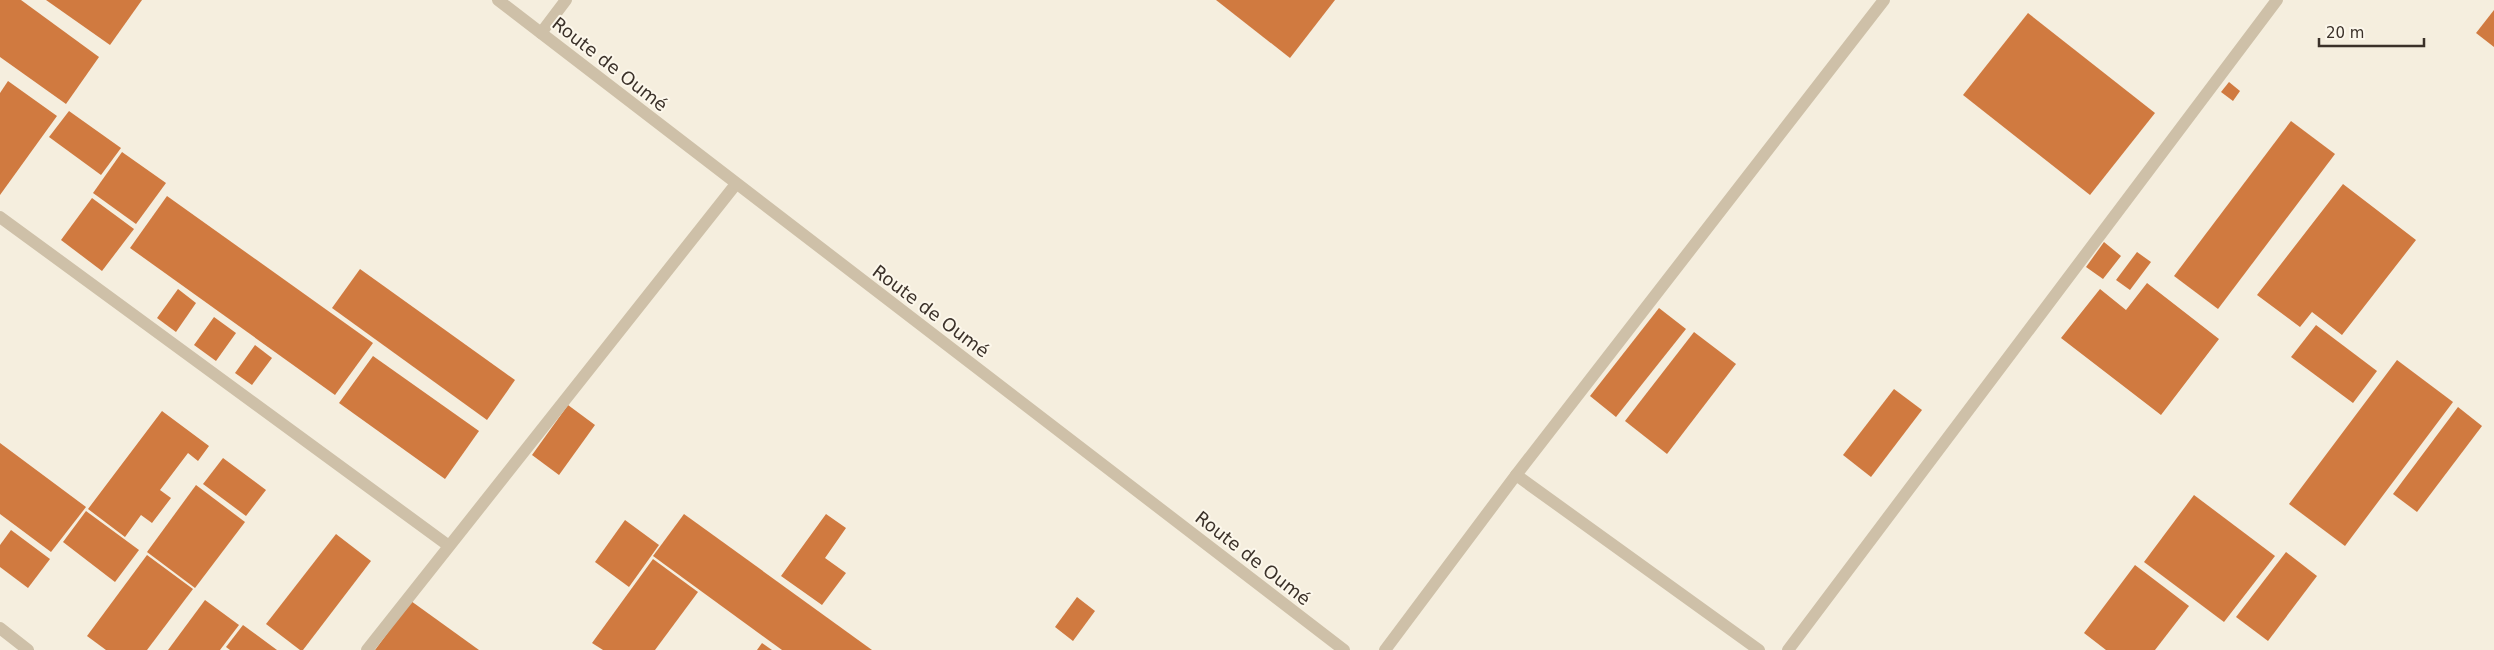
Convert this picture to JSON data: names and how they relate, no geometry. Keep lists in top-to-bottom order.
{
  "streets": {
    "street": ["Route de Oumé"]
  },
  "scale_bar": "20 m"
}
